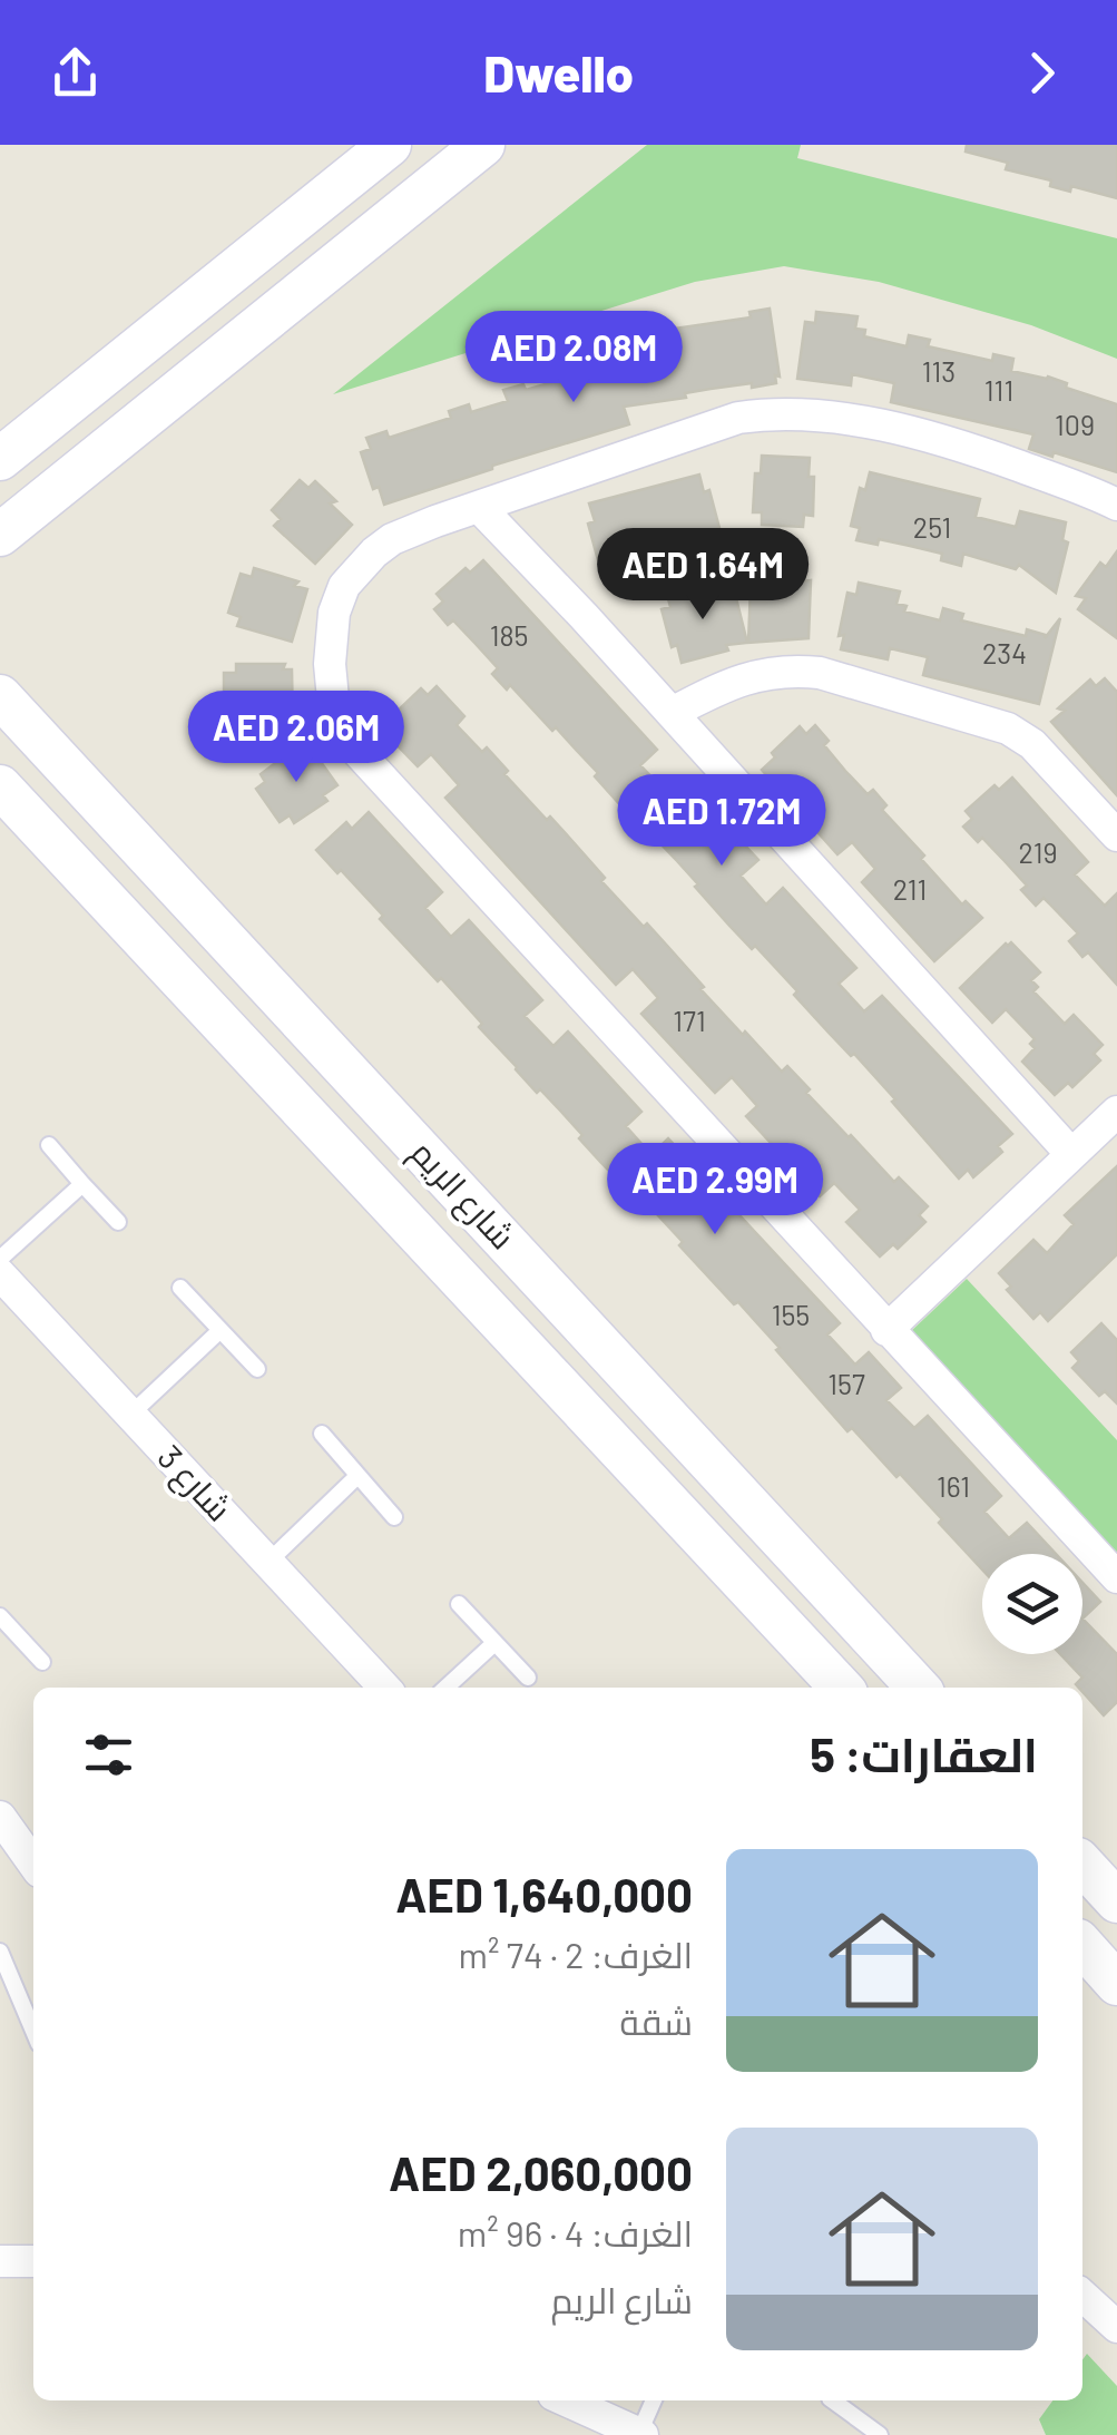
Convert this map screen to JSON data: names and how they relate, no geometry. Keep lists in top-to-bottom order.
{
  "streets": {
    "street": ["شارع الريم", "شارع 3"]
  },
  "house_numbers": [
    "113",
    "111",
    "109",
    "251",
    "185",
    "234",
    "219",
    "211",
    "171",
    "155",
    "157",
    "161"
  ],
  "page": {
    "header": "Dwello",
    "price": [
      "AED 2.08M",
      "AED 1.64M",
      "AED 2.06M",
      "AED 1.72M",
      "AED 2.99M"
    ],
    "heading": "العقارات: 5",
    "list": [
      {
        "name": "AED 1,640,000",
        "note": "الغرف: 2 · 74 m² · شقة"
      },
      {
        "name": "AED 2,060,000",
        "note": "الغرف: 4 · 96 m² · شارع الريم"
      }
    ]
  }
}
